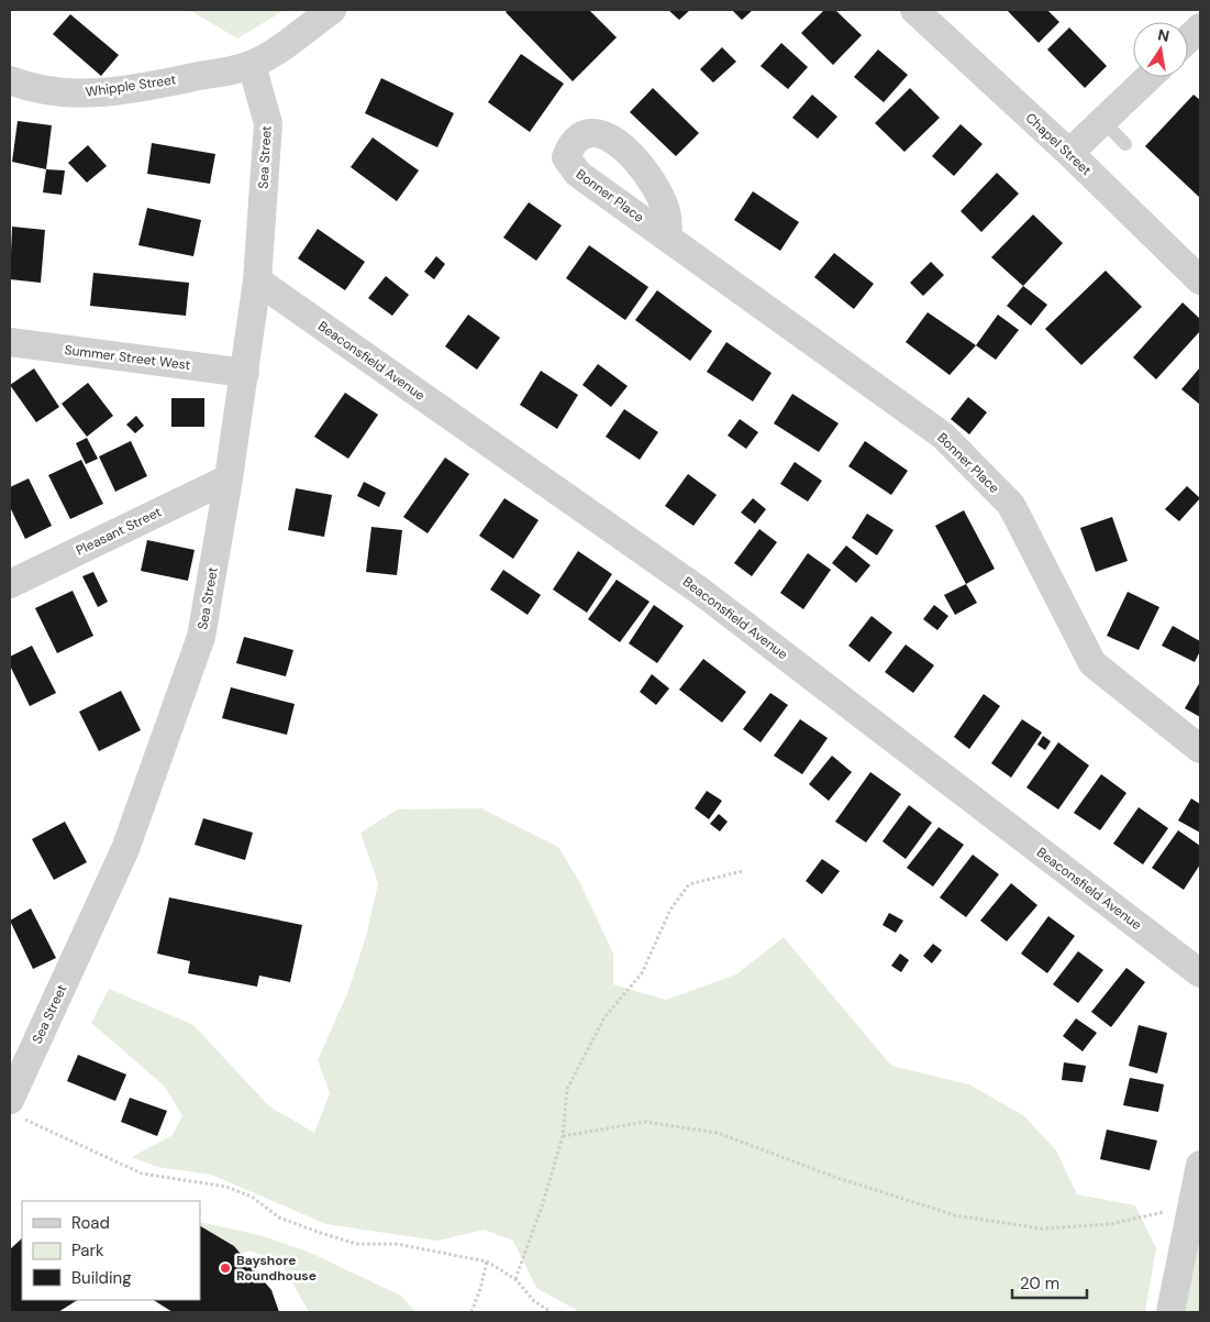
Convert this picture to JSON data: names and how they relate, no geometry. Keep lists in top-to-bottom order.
{
  "streets": {
    "street": [
      "Whipple Street",
      "Chapel Street",
      "Sea Street",
      "Bonner Place",
      "Summer Street West",
      "Beaconsfield Avenue",
      "Pleasant Street"
    ]
  },
  "crossings": [
    ["Whipple Street", "Sea Street"],
    ["Sea Street", "Summer Street West"],
    ["Sea Street", "Beaconsfield Avenue"],
    ["Sea Street", "Pleasant Street"]
  ],
  "places": ["Bayshore Roundhouse"],
  "legend": ["Road", "Park", "Building"],
  "scale_bar": "20 m",
  "north": "top"
}
